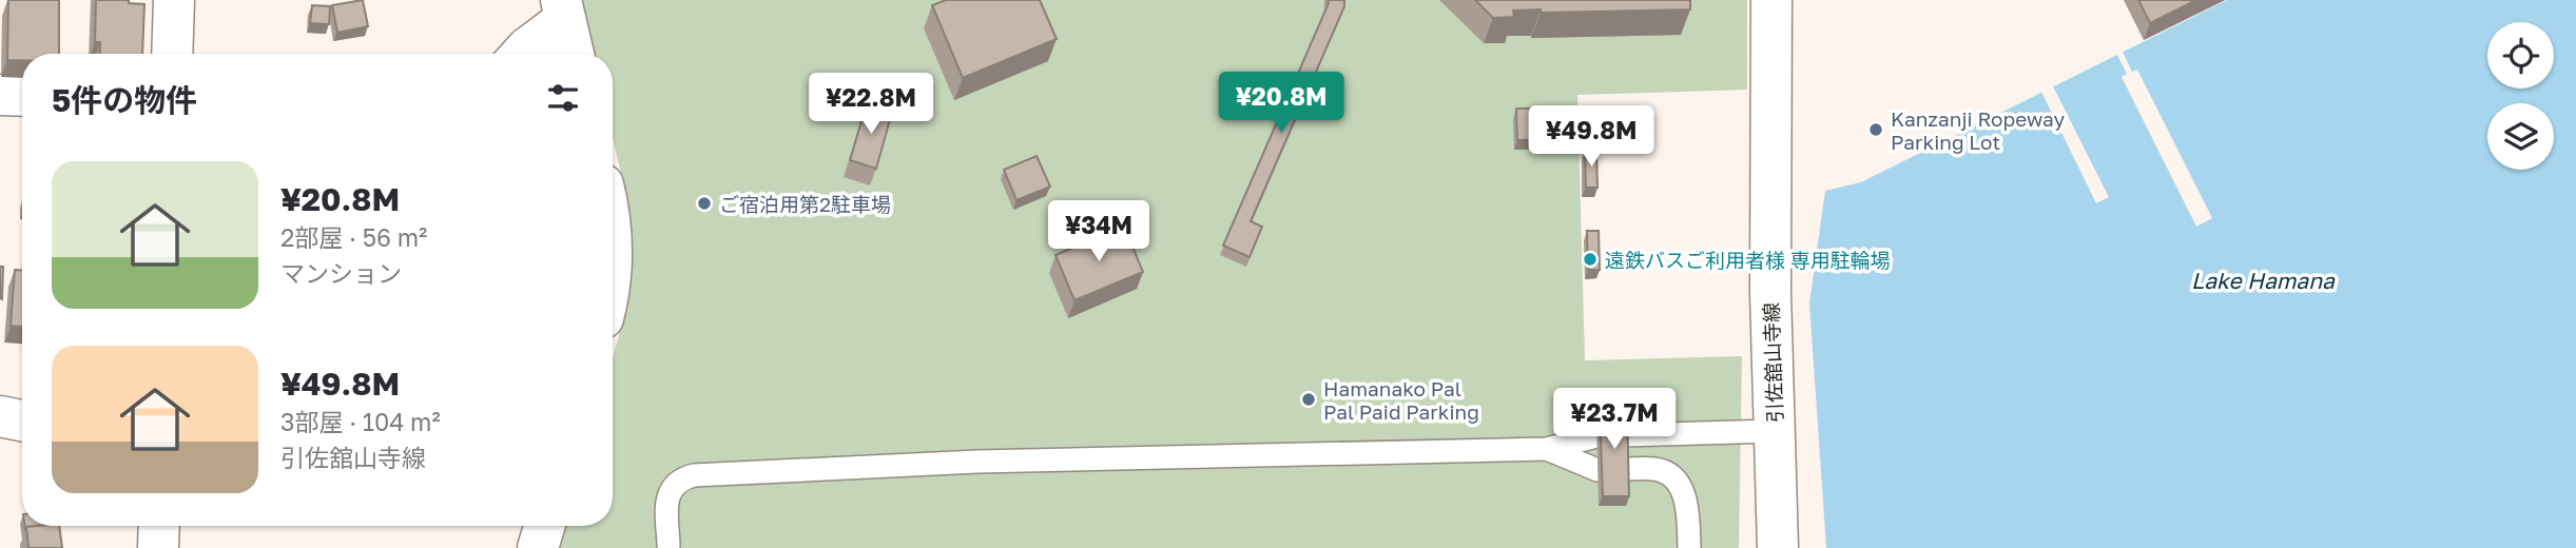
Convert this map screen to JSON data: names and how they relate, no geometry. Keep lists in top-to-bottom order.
{
  "streets": {
    "main road": ["引佐舘山寺線"]
  },
  "water": ["Lake Hamana"],
  "places": [
    "Kanzanji Ropeway Parking Lot",
    "ご宿泊用第2駐車場",
    "遠鉄バスご利用者様 専用駐輪場",
    "Hamanako Pal Pal Paid Parking"
  ],
  "page": {
    "heading": "5件の物件",
    "price": [
      "¥20.8M",
      "¥22.8M",
      "¥49.8M",
      "¥34M",
      "¥23.7M"
    ],
    "list": [
      {
        "name": "¥20.8M",
        "note": "2部屋 · 56 m² · マンション"
      },
      {
        "name": "¥49.8M",
        "note": "3部屋 · 104 m² · 引佐舘山寺線"
      }
    ]
  }
}
